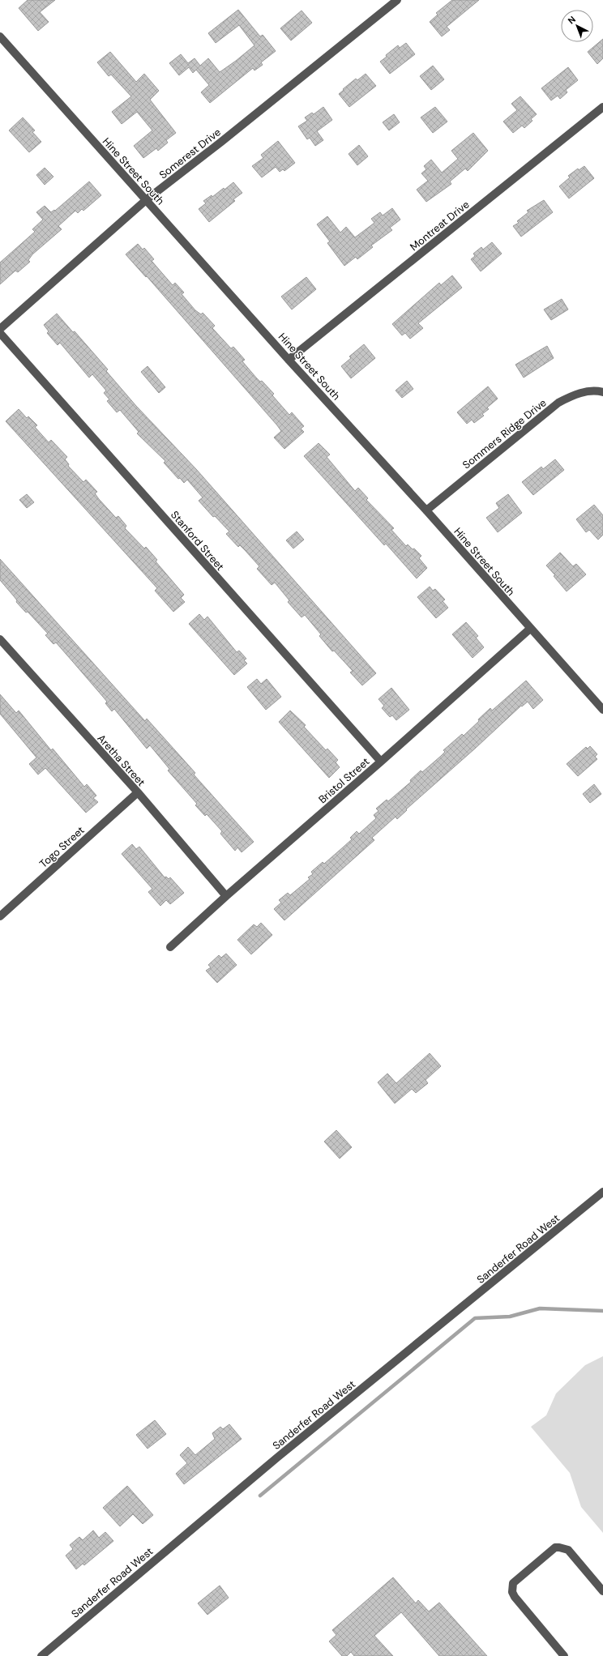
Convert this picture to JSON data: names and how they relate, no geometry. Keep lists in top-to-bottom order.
{
  "streets": {
    "street": [
      "Somerest Drive",
      "Hine Street South",
      "Montreat Drive",
      "Sommers Ridge Drive",
      "Stanford Street",
      "Aretha Street",
      "Bristol Street",
      "Togo Street",
      "Sanderfer Road West"
    ]
  },
  "crossings": [
    ["Somerest Drive", "Hine Street South"],
    ["Hine Street South", "Montreat Drive"],
    ["Hine Street South", "Sommers Ridge Drive"],
    ["Hine Street South", "Bristol Street"],
    ["Stanford Street", "Bristol Street"],
    ["Aretha Street", "Bristol Street"],
    ["Aretha Street", "Togo Street"]
  ],
  "north": "top left"
}
